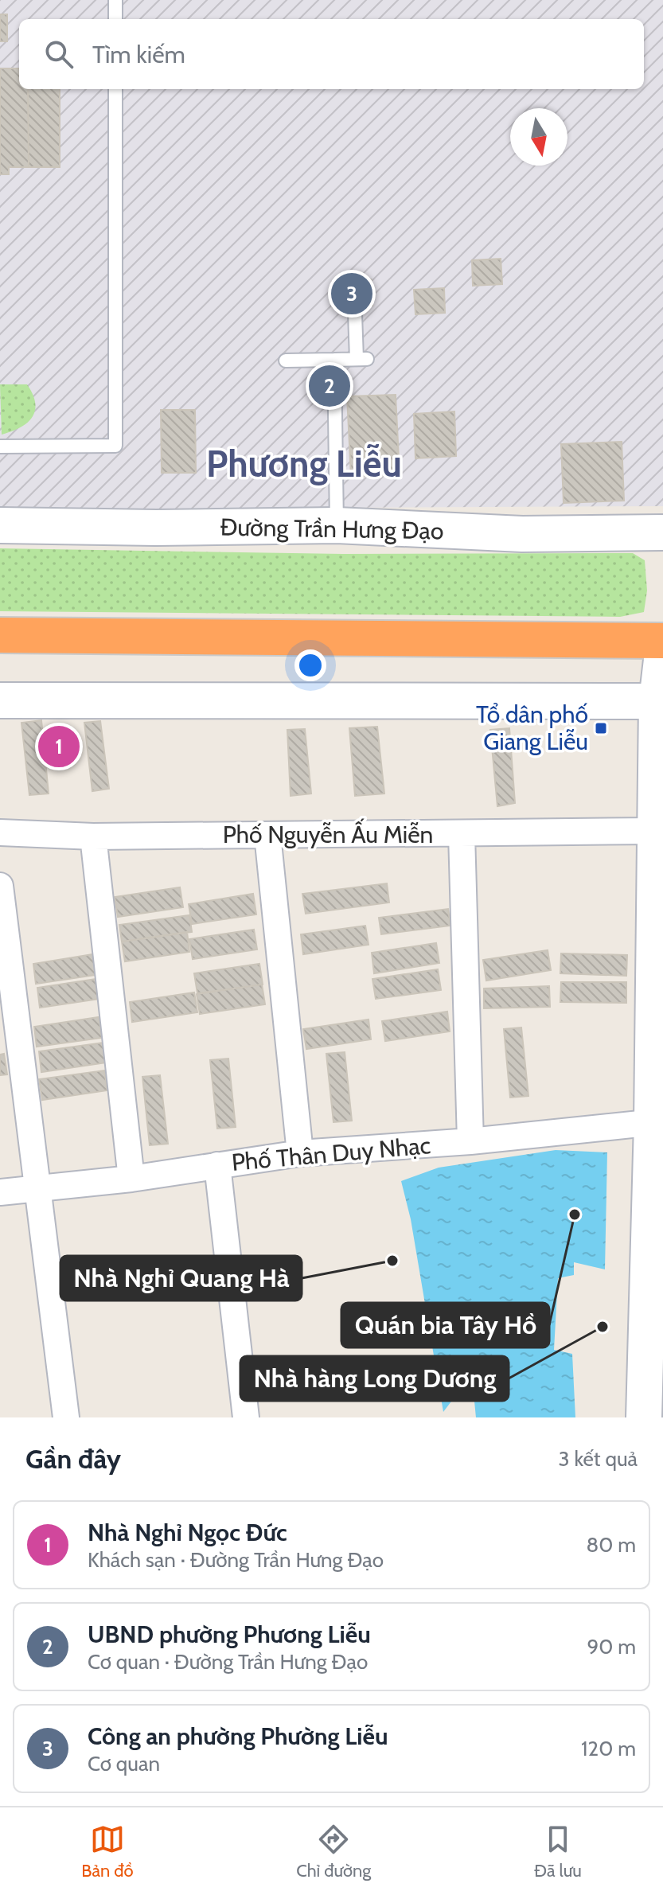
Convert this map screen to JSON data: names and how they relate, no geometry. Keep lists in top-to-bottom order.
{
  "streets": {
    "main road": ["Đường Trần Hưng Đạo"],
    "street": ["Phố Nguyễn Ấu Miễn", "Phố Thân Duy Nhạc"]
  },
  "districts": ["Phương Liễu"],
  "places": {
    "transit": ["Tổ dân phố Giang Liễu"],
    "other": ["Quán bia Tây Hồ", "Nhà Nghỉ Quang Hà", "Nhà hàng Long Dương"]
  },
  "north": "bottom",
  "page": {
    "search": "Tìm kiếm",
    "pins": ["3", "2", "1"],
    "heading": ["Gần đây", "3 kết quả"],
    "list": [
      {
        "mark": "1",
        "name": "Nhà Nghỉ Ngọc Đức",
        "note": "Khách sạn · Đường Trần Hưng Đạo",
        "value": "80 m"
      },
      {
        "mark": "2",
        "name": "UBND phường Phương Liễu",
        "note": "Cơ quan · Đường Trần Hưng Đạo",
        "value": "90 m"
      },
      {
        "mark": "3",
        "name": "Công an phường Phường Liễu",
        "note": "Cơ quan",
        "value": "120 m"
      }
    ],
    "nav": ["Bản đồ", "Chỉ đường", "Đã lưu"]
  }
}
